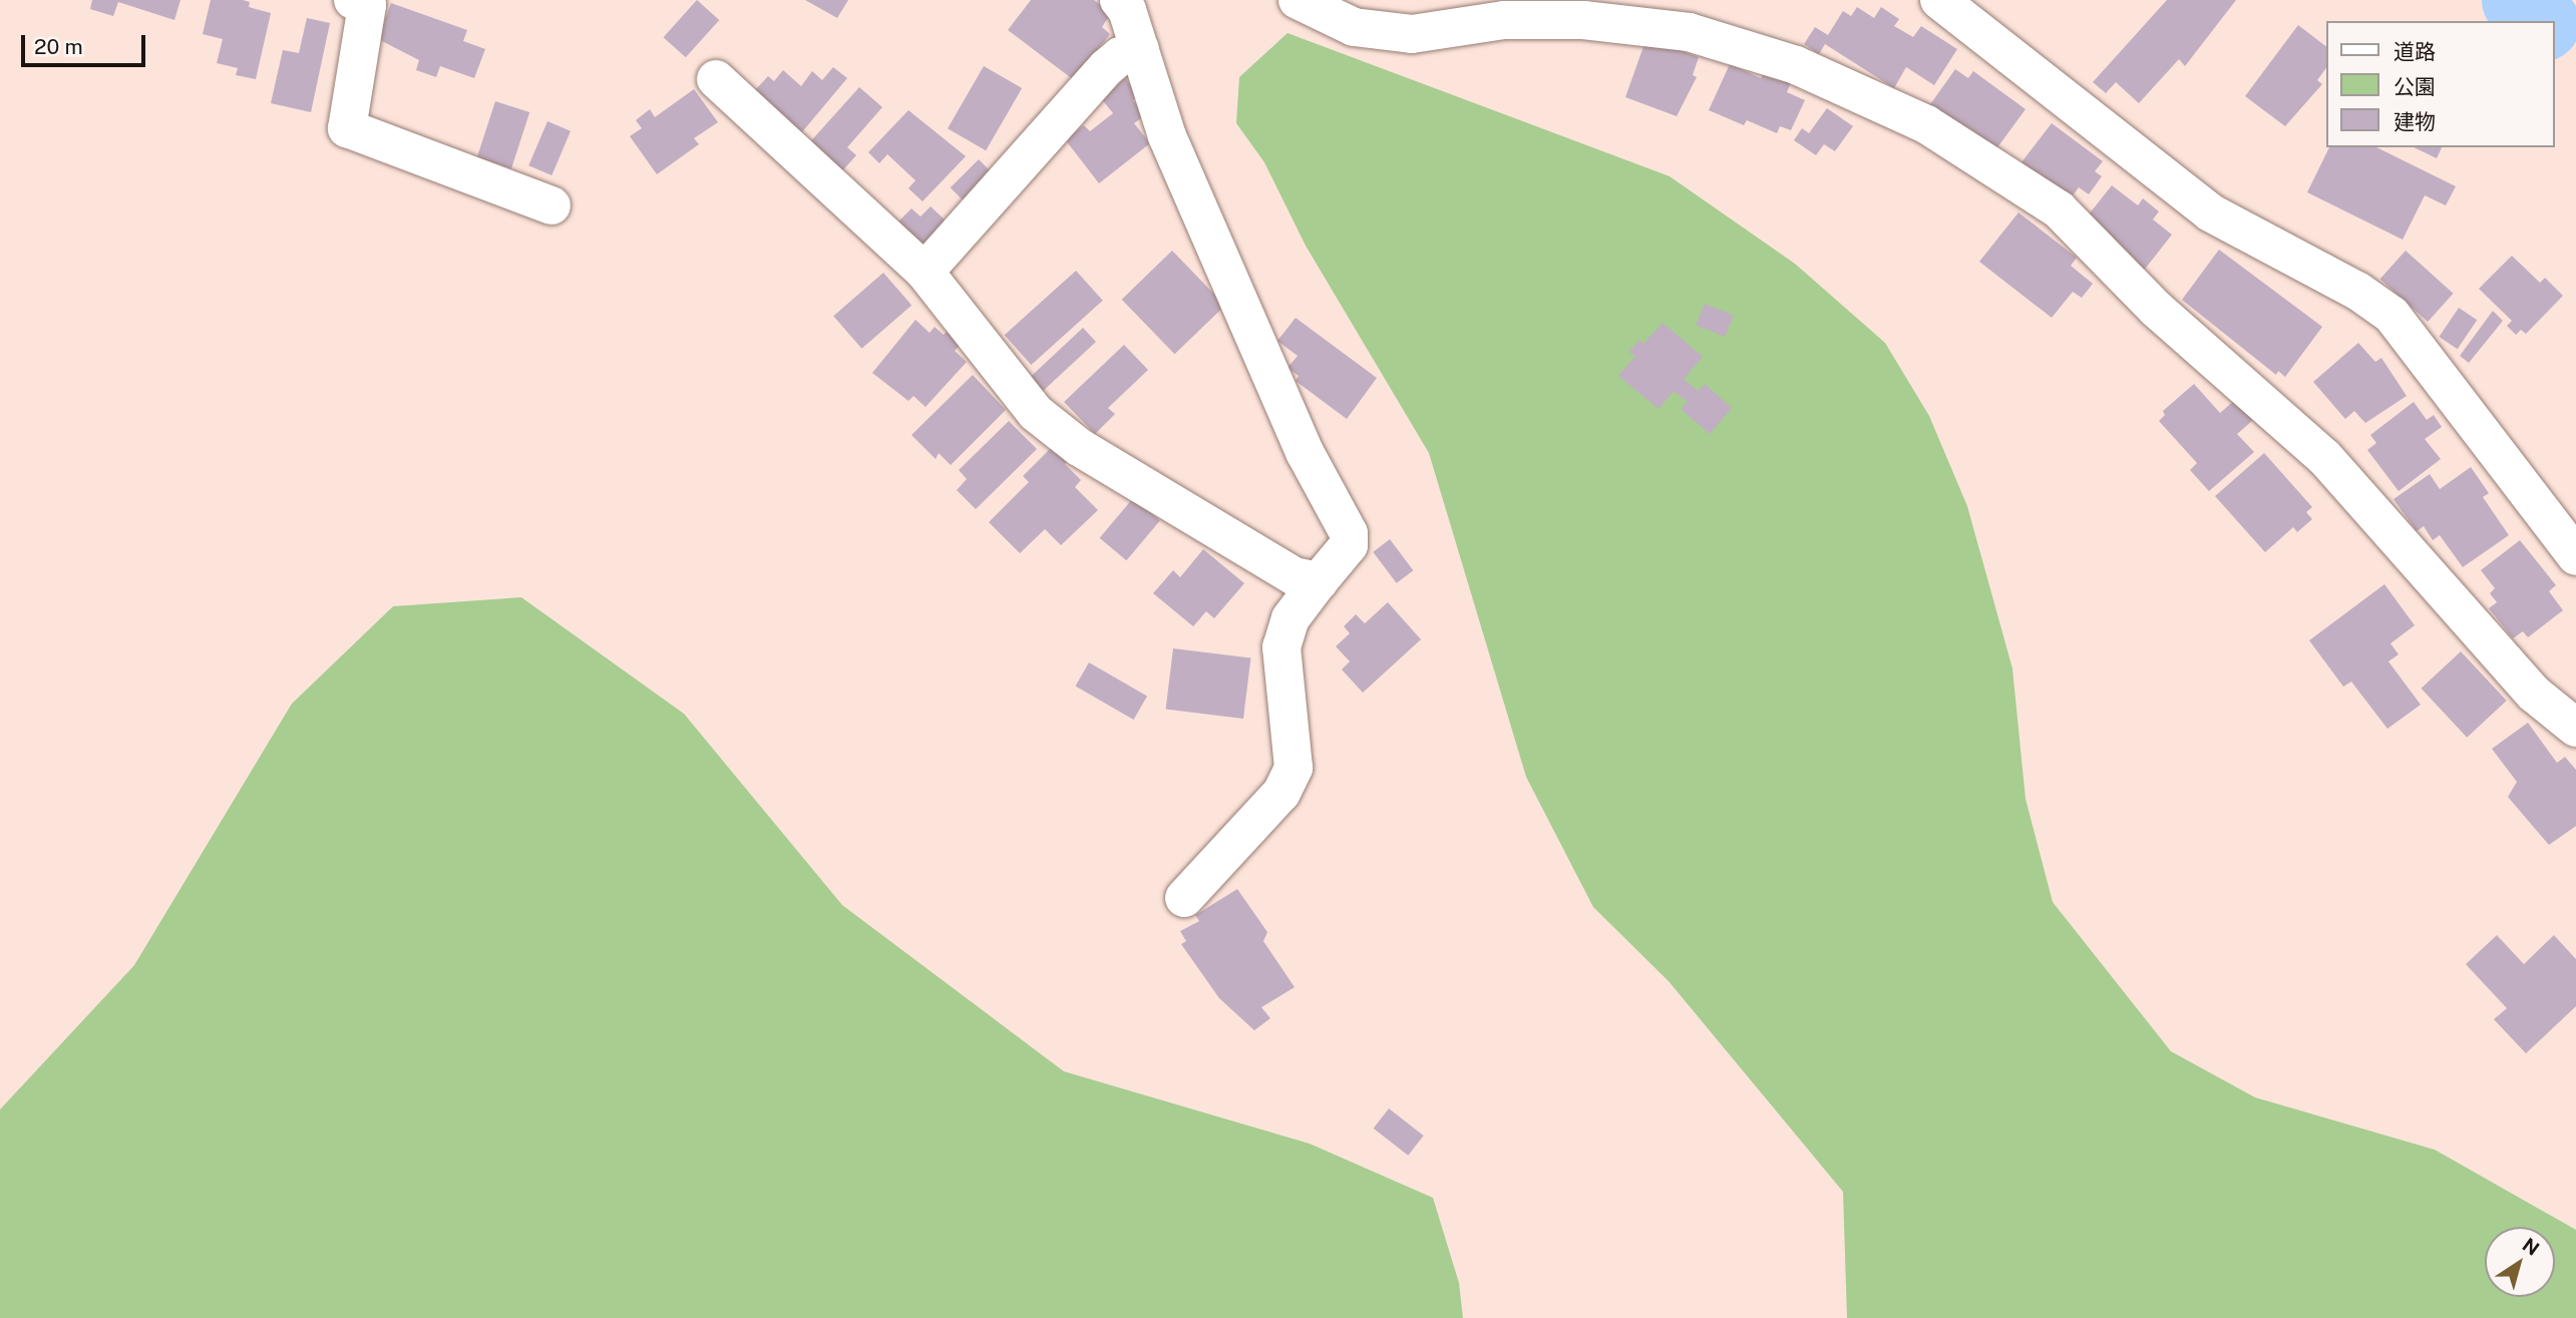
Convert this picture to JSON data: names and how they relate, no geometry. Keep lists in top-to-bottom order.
{
  "legend": ["道路", "公園", "建物"],
  "scale_bar": "20 m",
  "north": "top right"
}
